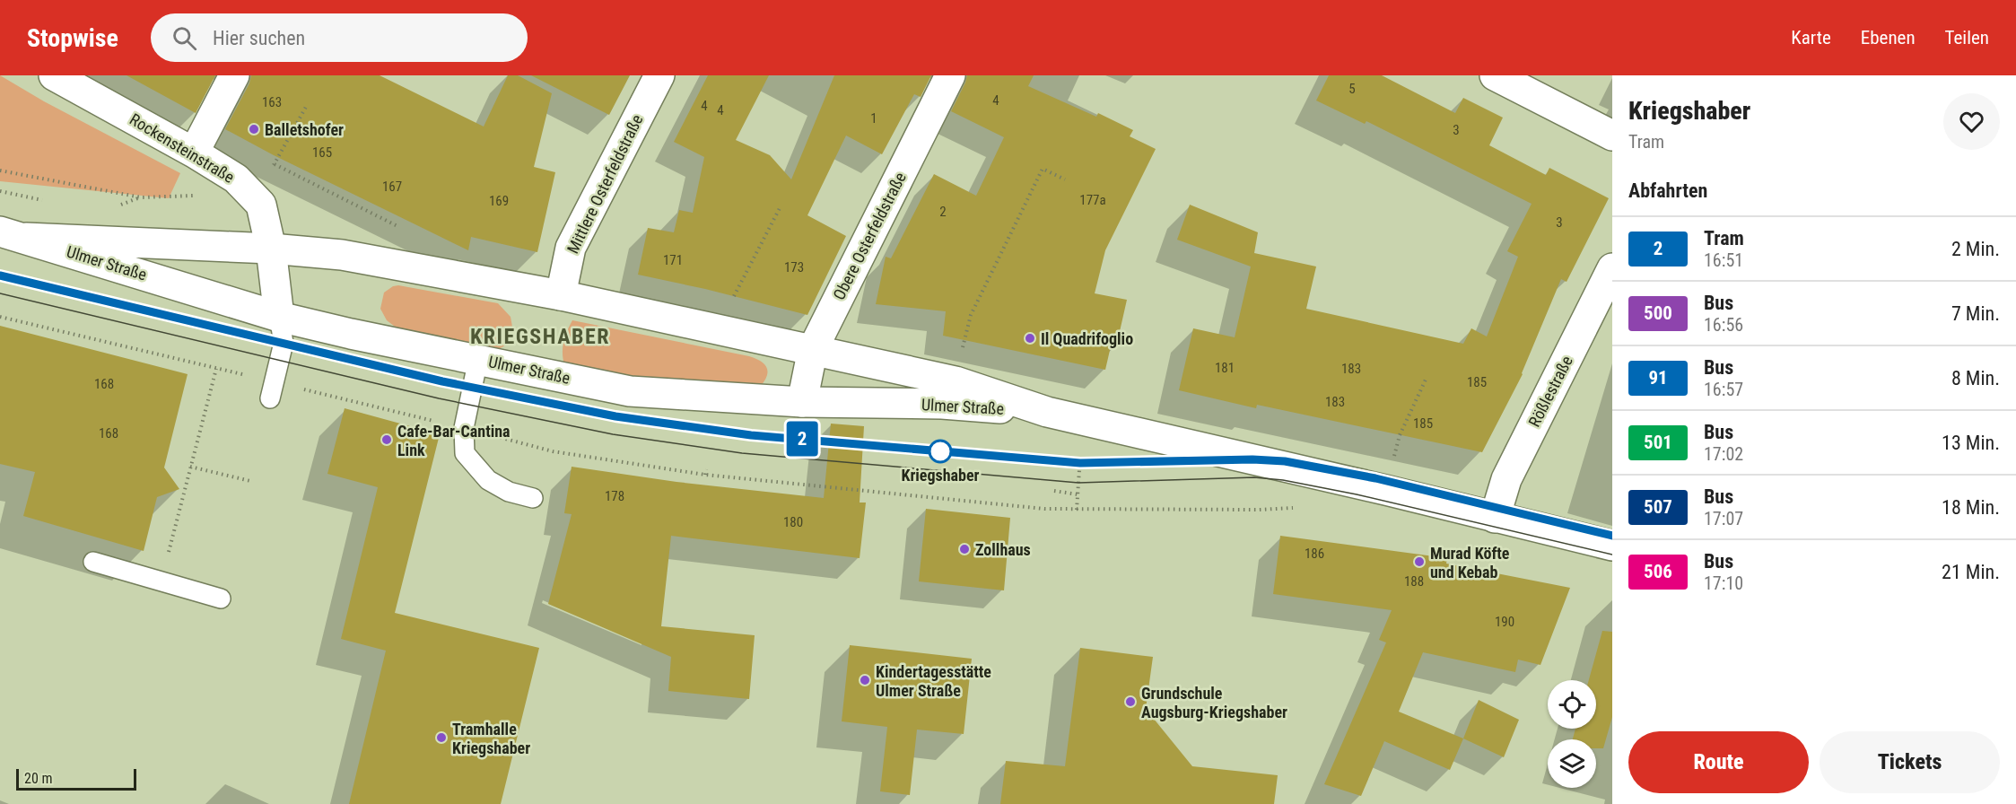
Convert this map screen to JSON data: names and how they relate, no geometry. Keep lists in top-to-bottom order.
{
  "streets": {
    "street": [
      "Rockensteinstraße",
      "Mittlere Osterfeldstraße",
      "Obere Osterfeldstraße",
      "Ulmer Straße",
      "Rößlestraße"
    ]
  },
  "crossings": [
    ["Rockensteinstraße", "Ulmer Straße"],
    ["Mittlere Osterfeldstraße", "Ulmer Straße"],
    ["Obere Osterfeldstraße", "Ulmer Straße"],
    ["Ulmer Straße", "Rößlestraße"]
  ],
  "districts": ["KRIEGSHABER"],
  "places": [
    "Balletshofer",
    "Il Quadrifoglio",
    "Cafe-Bar-Cantina Link",
    "Kriegshaber",
    "Zollhaus",
    "Murad Köfte und Kebab",
    "Kindertagesstätte Ulmer Straße",
    "Grundschule Augsburg-Kriegshaber",
    "Tramhalle Kriegshaber"
  ],
  "lines": ["tram line 2"],
  "house_numbers": [
    "5",
    "4",
    "163",
    "4",
    "4",
    "1",
    "3",
    "165",
    "167",
    "177a",
    "169",
    "2",
    "3",
    "171",
    "173",
    "181",
    "183",
    "185",
    "168",
    "183",
    "185",
    "168",
    "178",
    "180",
    "186",
    "188",
    "190"
  ],
  "scale_bar": "20 m",
  "page": {
    "header": "Stopwise",
    "search": "Hier suchen",
    "nav": ["Karte", "Ebenen", "Teilen"],
    "on_map": "2",
    "heading": [
      ["Kriegshaber", "Tram"],
      "Abfahrten"
    ],
    "list": [
      {
        "mark": "2",
        "name": "Tram",
        "note": "16:51",
        "value": "2 Min."
      },
      {
        "mark": "500",
        "name": "Bus",
        "note": "16:56",
        "value": "7 Min."
      },
      {
        "mark": "91",
        "name": "Bus",
        "note": "16:57",
        "value": "8 Min."
      },
      {
        "mark": "501",
        "name": "Bus",
        "note": "17:02",
        "value": "13 Min."
      },
      {
        "mark": "507",
        "name": "Bus",
        "note": "17:07",
        "value": "18 Min."
      },
      {
        "mark": "506",
        "name": "Bus",
        "note": "17:10",
        "value": "21 Min."
      }
    ],
    "buttons": ["Route", "Tickets"],
    "scale": "20 m"
  }
}
